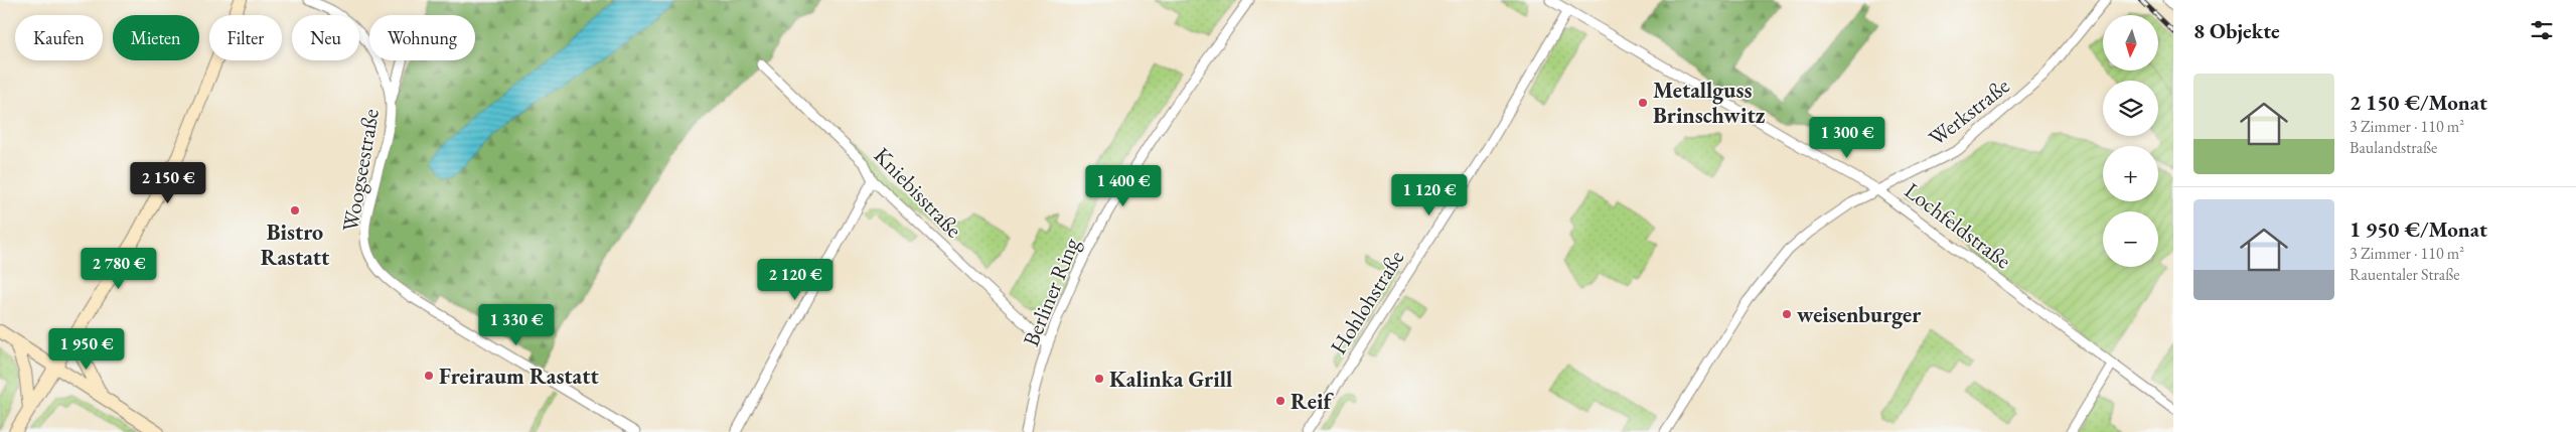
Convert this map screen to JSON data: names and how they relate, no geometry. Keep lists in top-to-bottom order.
{
  "streets": {
    "street": [
      "Werkstraße",
      "Woogseestraße",
      "Kniebisstraße",
      "Lochfeldstraße",
      "Berliner Ring",
      "Hohlohstraße"
    ]
  },
  "crossings": [
    ["Werkstraße", "Lochfeldstraße"],
    ["Kniebisstraße", "Berliner Ring"],
    ["Lochfeldstraße", "Hohlohstraße"]
  ],
  "places": [
    "Metallguss Brinschwitz",
    "Bistro Rastatt",
    "weisenburger",
    "Freiraum Rastatt",
    "Kalinka Grill",
    "Reif"
  ],
  "north": "bottom",
  "page": {
    "heading": "8 Objekte",
    "map_buttons": ["+", "−"],
    "chip": [
      "Kaufen",
      "Mieten",
      "Filter",
      "Neu",
      "Wohnung"
    ],
    "list": [
      {
        "name": "2 150 €/Monat",
        "note": "3 Zimmer · 110 m² · Baulandstraße"
      },
      {
        "name": "1 950 €/Monat",
        "note": "3 Zimmer · 110 m² · Rauentaler Straße"
      }
    ],
    "price": [
      "1 300 €",
      "2 150 €",
      "1 400 €",
      "1 120 €",
      "2 780 €",
      "2 120 €",
      "1 330 €",
      "1 950 €"
    ]
  }
}
